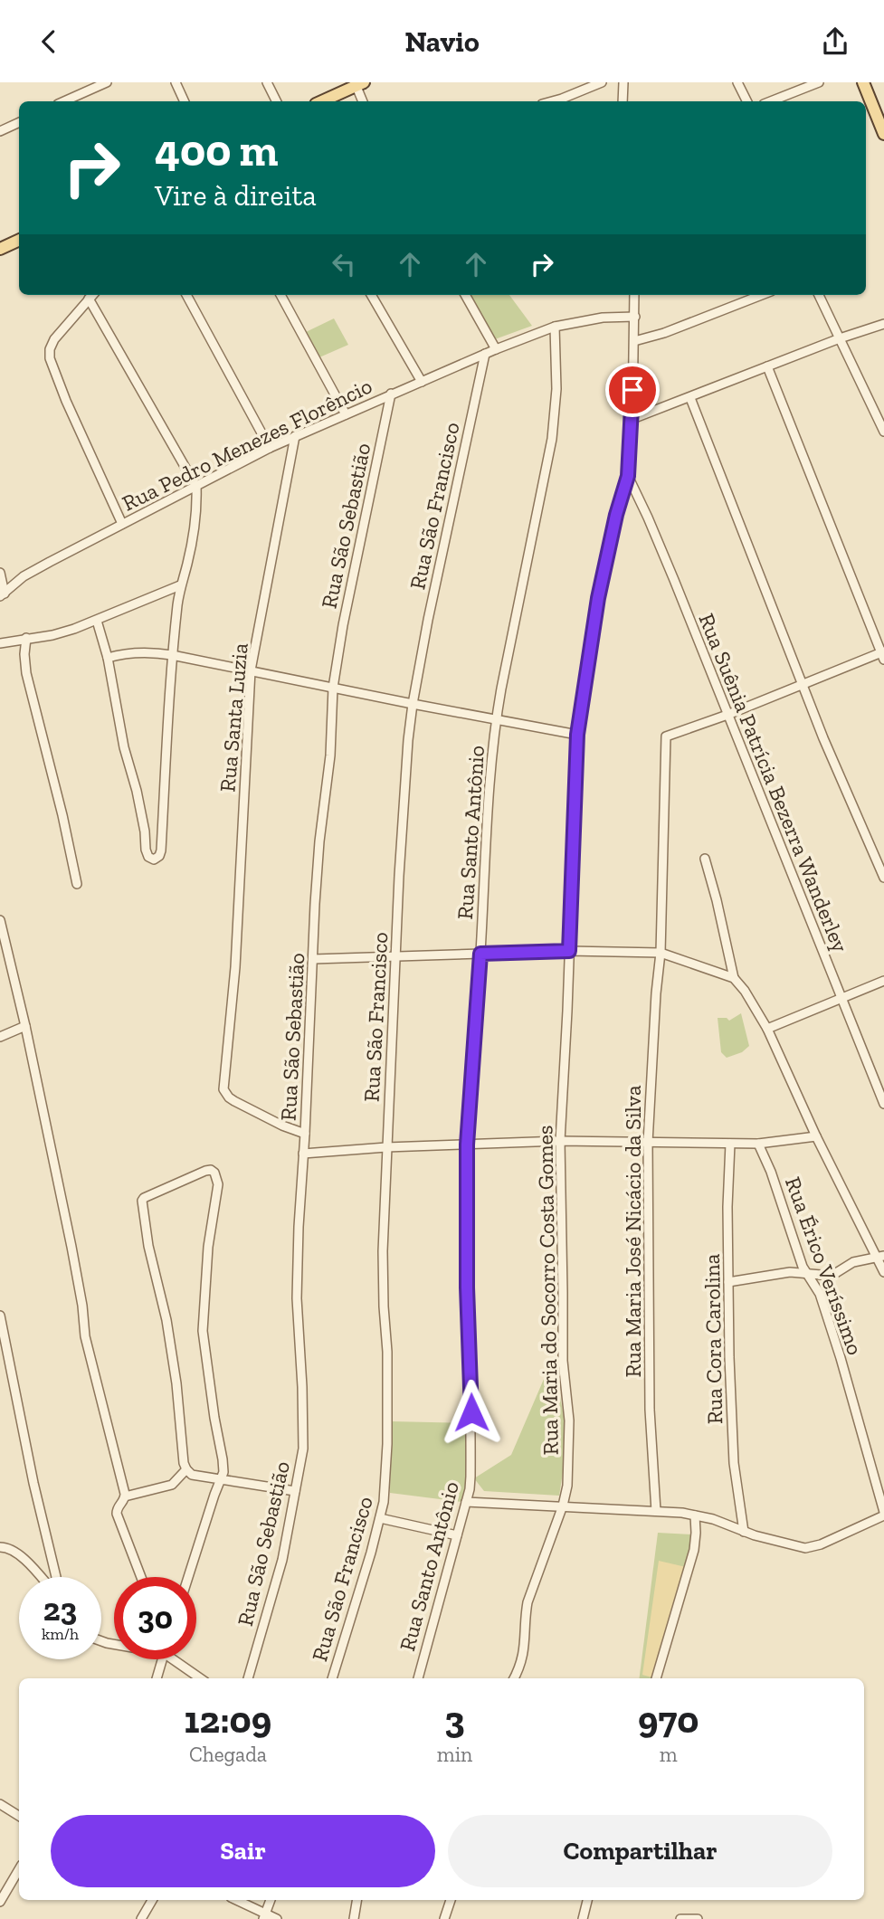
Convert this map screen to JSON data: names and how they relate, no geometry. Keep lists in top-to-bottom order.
{
  "streets": {
    "street": [
      "Rua Pedro Menezes Florêncio",
      "Rua São Francisco",
      "Rua São Sebastião",
      "Rua Santa Luzia",
      "Rua Suênia Patrícia Bezerra Wanderley",
      "Rua Santo Antônio",
      "Rua Maria José Nicácio da Silva",
      "Rua Érico Veríssimo",
      "Rua Maria do Socorro Costa Gomes",
      "Rua Cora Carolina"
    ]
  },
  "crossings": [
    ["Rua Pedro Menezes Florêncio", "Rua São Francisco"],
    ["Rua Pedro Menezes Florêncio", "Rua São Sebastião"],
    ["Rua Pedro Menezes Florêncio", "Rua Santa Luzia"],
    ["Rua Pedro Menezes Florêncio", "Rua Santo Antônio"],
    ["Rua Pedro Menezes Florêncio", "Rua Maria do Socorro Costa Gomes"],
    ["Rua São Sebastião", "Rua Santa Luzia"],
    ["Rua Suênia Patrícia Bezerra Wanderley", "Rua Maria José Nicácio da Silva"],
    ["Rua Suênia Patrícia Bezerra Wanderley", "Rua Maria do Socorro Costa Gomes"]
  ],
  "page": {
    "header": "Navio",
    "turn": ["400 m", "Vire à direita"],
    "speed": "23 km/h",
    "limit": "30",
    "eta": [
      "12:09",
      "Chegada",
      "3",
      "min",
      "970",
      "m"
    ],
    "buttons": ["Sair", "Compartilhar"]
  }
}
